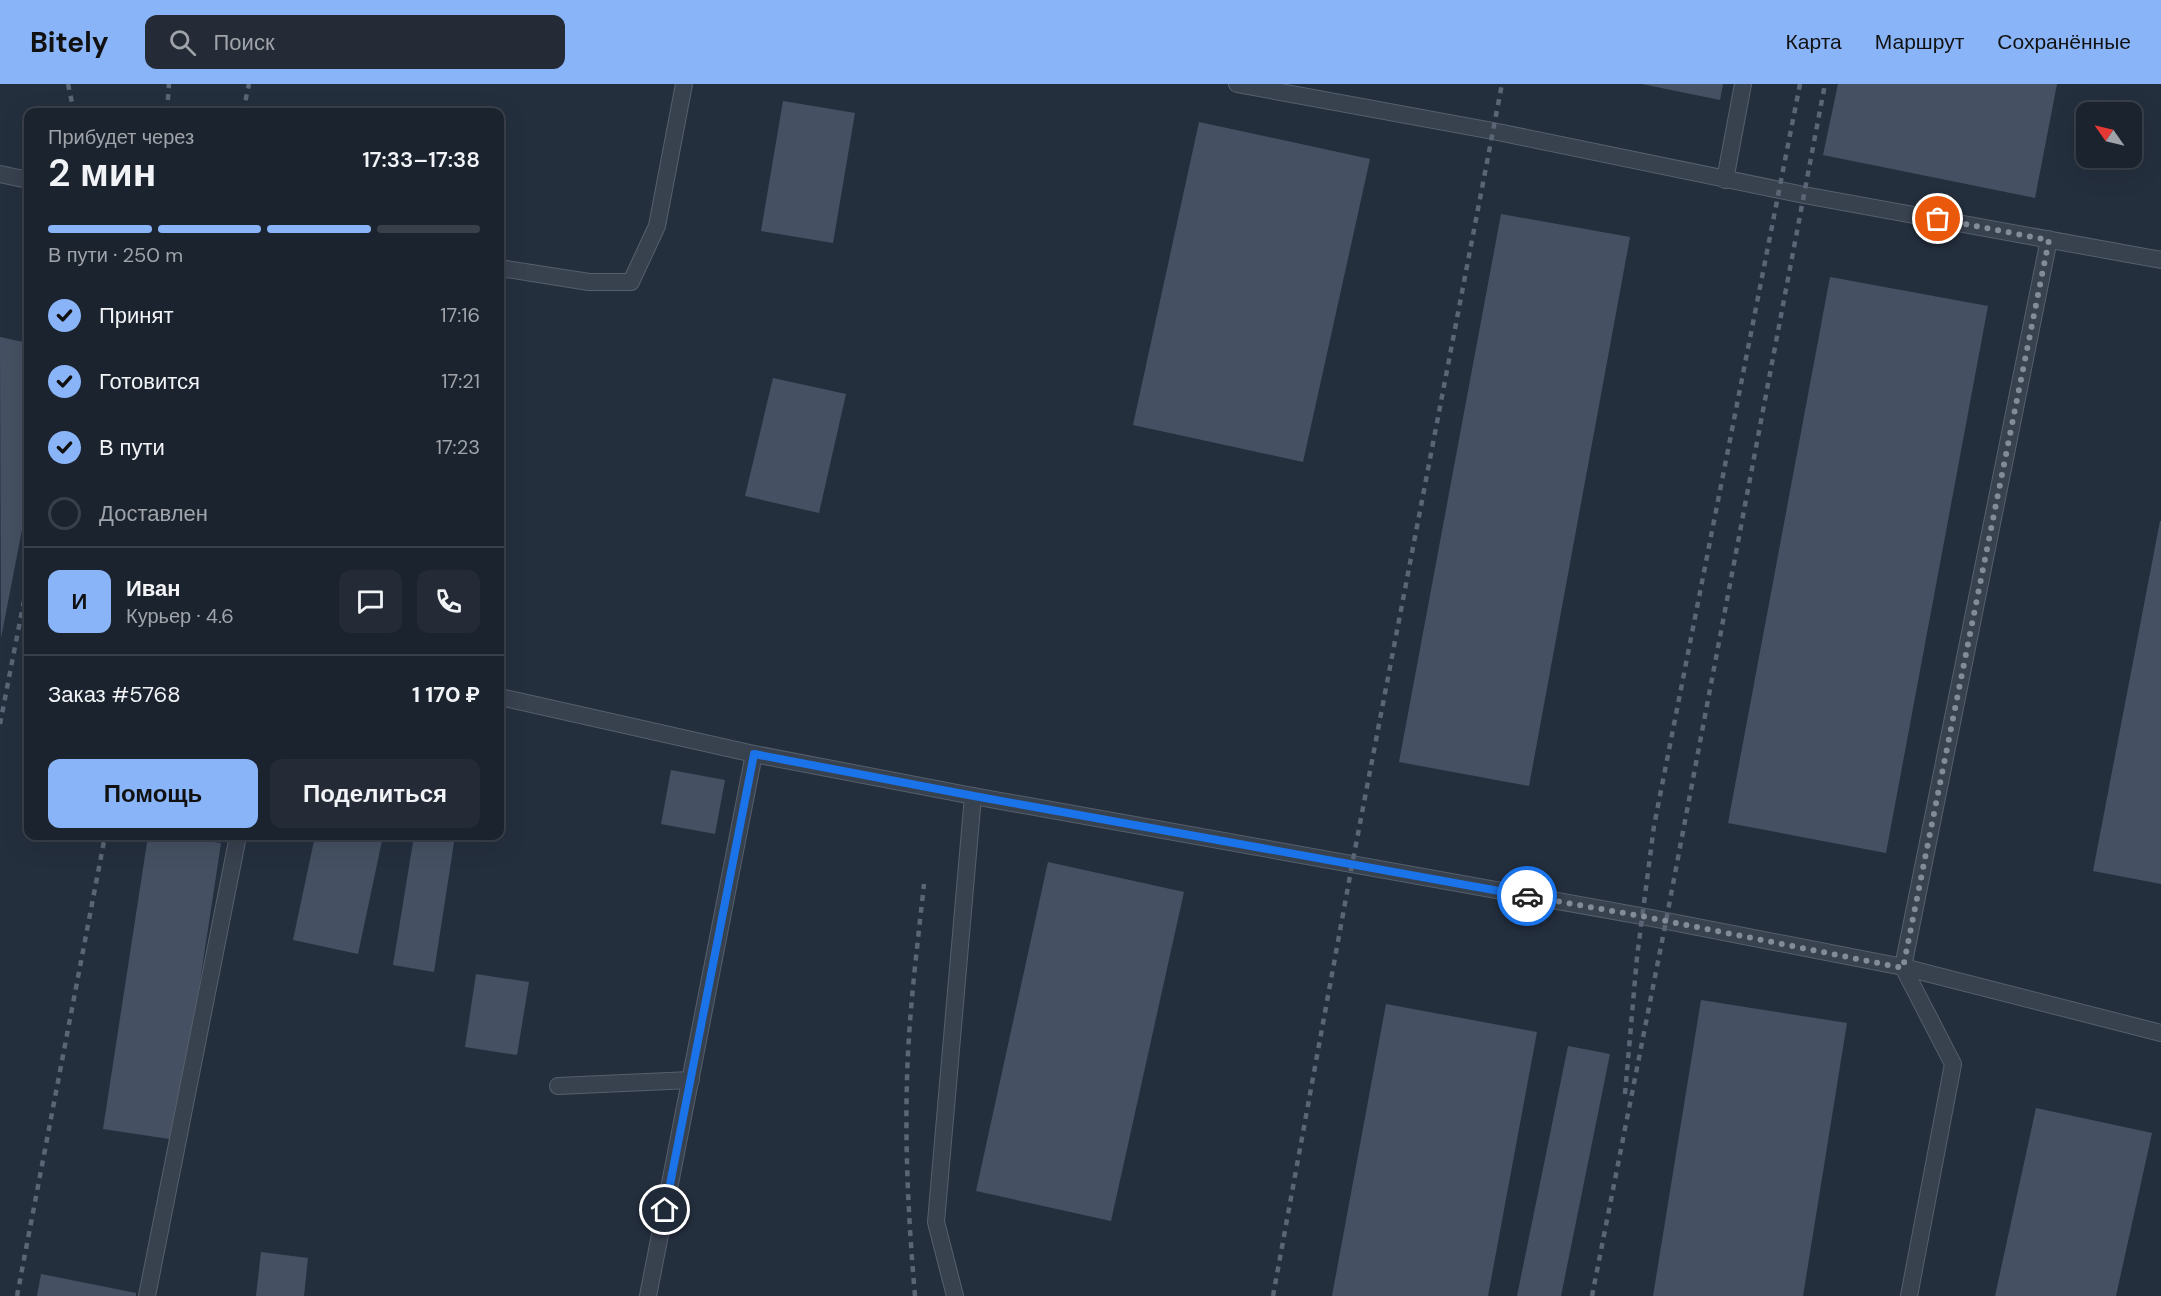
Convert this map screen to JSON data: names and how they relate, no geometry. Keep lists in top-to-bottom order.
{
  "north": "top left",
  "page": {
    "header": "Bitely",
    "search": "Поиск",
    "nav": ["Карта", "Маршрут", "Сохранённые"],
    "heading": ["2 мин", "Прибудет через", "17:33–17:38"],
    "panel": [
      "Иван",
      "Курьер · 4.6",
      "Заказ #5768",
      "1 170 ₽"
    ],
    "bar": "В пути · 250 m",
    "list": [
      ["Принят", "17:16"],
      ["Готовится", "17:21"],
      ["В пути", "17:23"],
      "Доставлен"
    ],
    "round": "И",
    "buttons": ["Помощь", "Поделиться"]
  }
}
